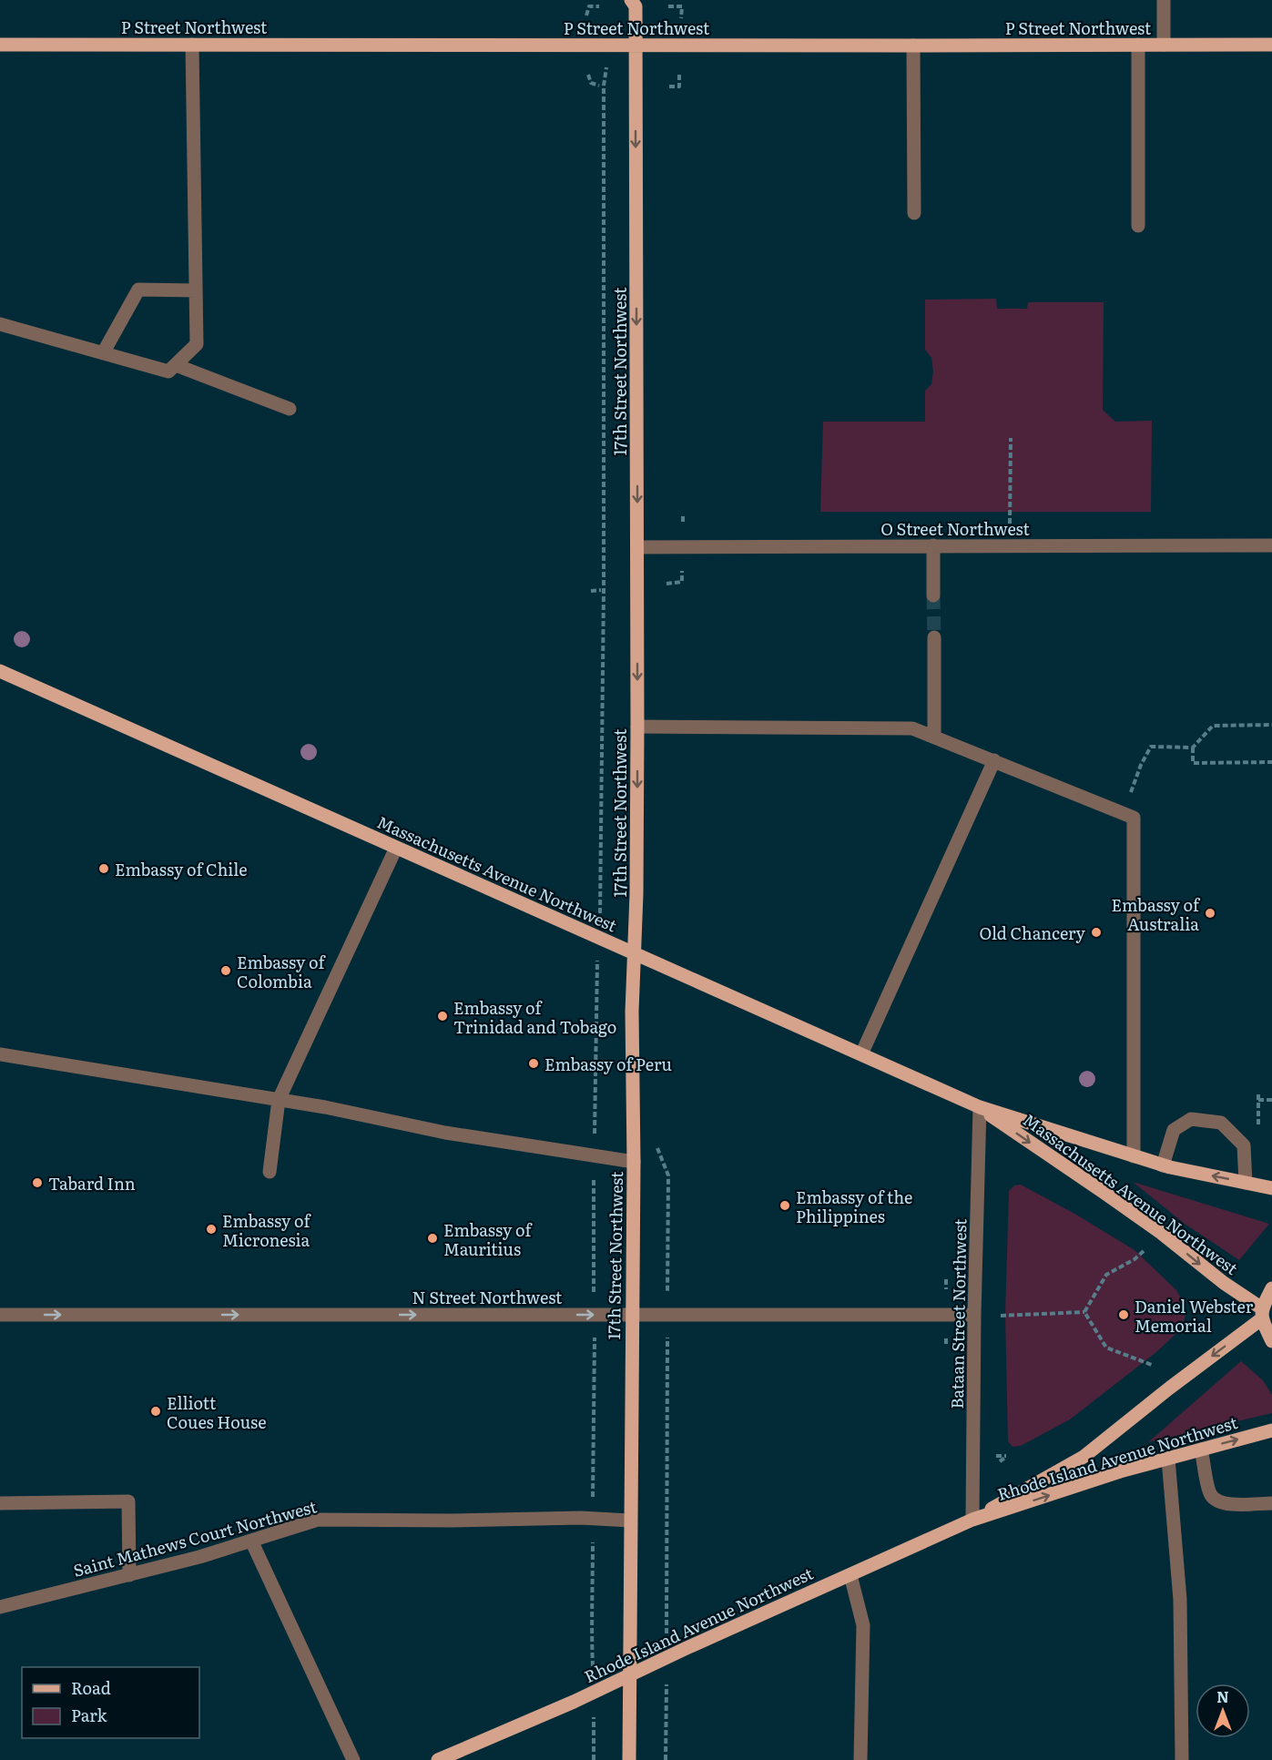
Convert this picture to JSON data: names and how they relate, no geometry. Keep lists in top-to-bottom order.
{
  "streets": {
    "main road": [
      "P Street Northwest",
      "17th Street Northwest",
      "Massachusetts Avenue Northwest",
      "Rhode Island Avenue Northwest"
    ],
    "street": [
      "O Street Northwest",
      "N Street Northwest",
      "Bataan Street Northwest",
      "Saint Mathews Court Northwest"
    ]
  },
  "crossings": [
    ["P Street Northwest", "17th Street Northwest"],
    ["17th Street Northwest", "O Street Northwest"],
    ["17th Street Northwest", "Massachusetts Avenue Northwest"],
    ["17th Street Northwest", "N Street Northwest"],
    ["17th Street Northwest", "Rhode Island Avenue Northwest"],
    ["17th Street Northwest", "Saint Mathews Court Northwest"],
    ["Massachusetts Avenue Northwest", "Bataan Street Northwest"],
    ["Massachusetts Avenue Northwest", "Rhode Island Avenue Northwest"],
    ["N Street Northwest", "Bataan Street Northwest"],
    ["Bataan Street Northwest", "Rhode Island Avenue Northwest"]
  ],
  "one_way": ["17th Street Northwest", "N Street Northwest"],
  "places": [
    "Embassy of Chile",
    "Embassy of Australia",
    "Old Chancery",
    "Embassy of Colombia",
    "Embassy of Trinidad and Tobago",
    "Embassy of Peru",
    "Tabard Inn",
    "Embassy of the Philippines",
    "Embassy of Micronesia",
    "Embassy of Mauritius",
    "Daniel Webster Memorial",
    "Elliott Coues House"
  ],
  "legend": ["Road", "Park"],
  "north": "top"
}
